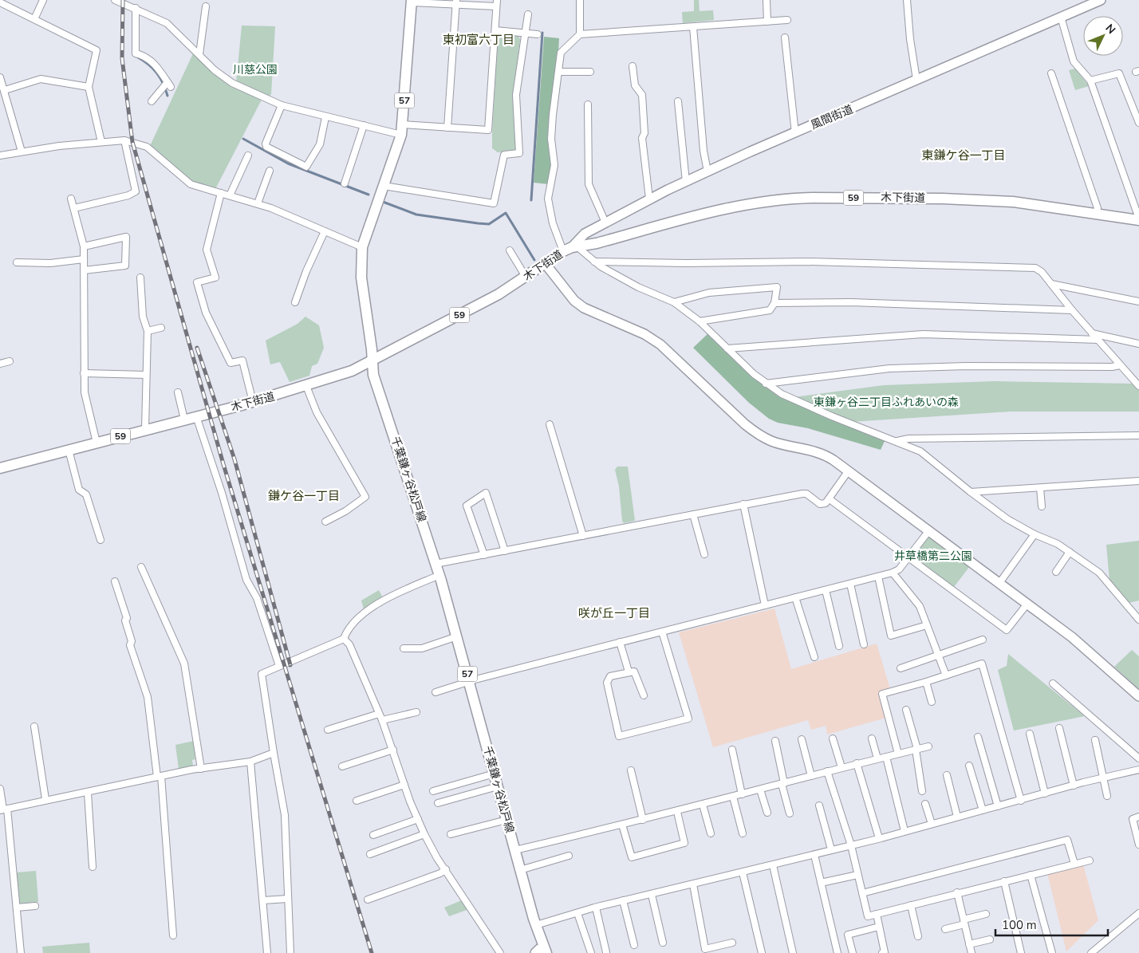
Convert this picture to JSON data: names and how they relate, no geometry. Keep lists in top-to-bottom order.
{
  "streets": {
    "main road": [
      "57",
      "59",
      "木下街道",
      "千葉鎌ヶ谷松戸線"
    ],
    "street": ["風間街道"]
  },
  "crossings": [
    ["風間街道", "木下街道"],
    ["木下街道", "千葉鎌ヶ谷松戸線"]
  ],
  "districts": [
    "東初富六丁目",
    "東鎌ケ谷一丁目",
    "鎌ケ谷一丁目",
    "咲が丘一丁目"
  ],
  "parks": ["川慈公園", "東鎌ヶ谷二丁目ふれあいの森", "井草橋第二公園"],
  "scale_bar": "100 m",
  "north": "top right"
}
